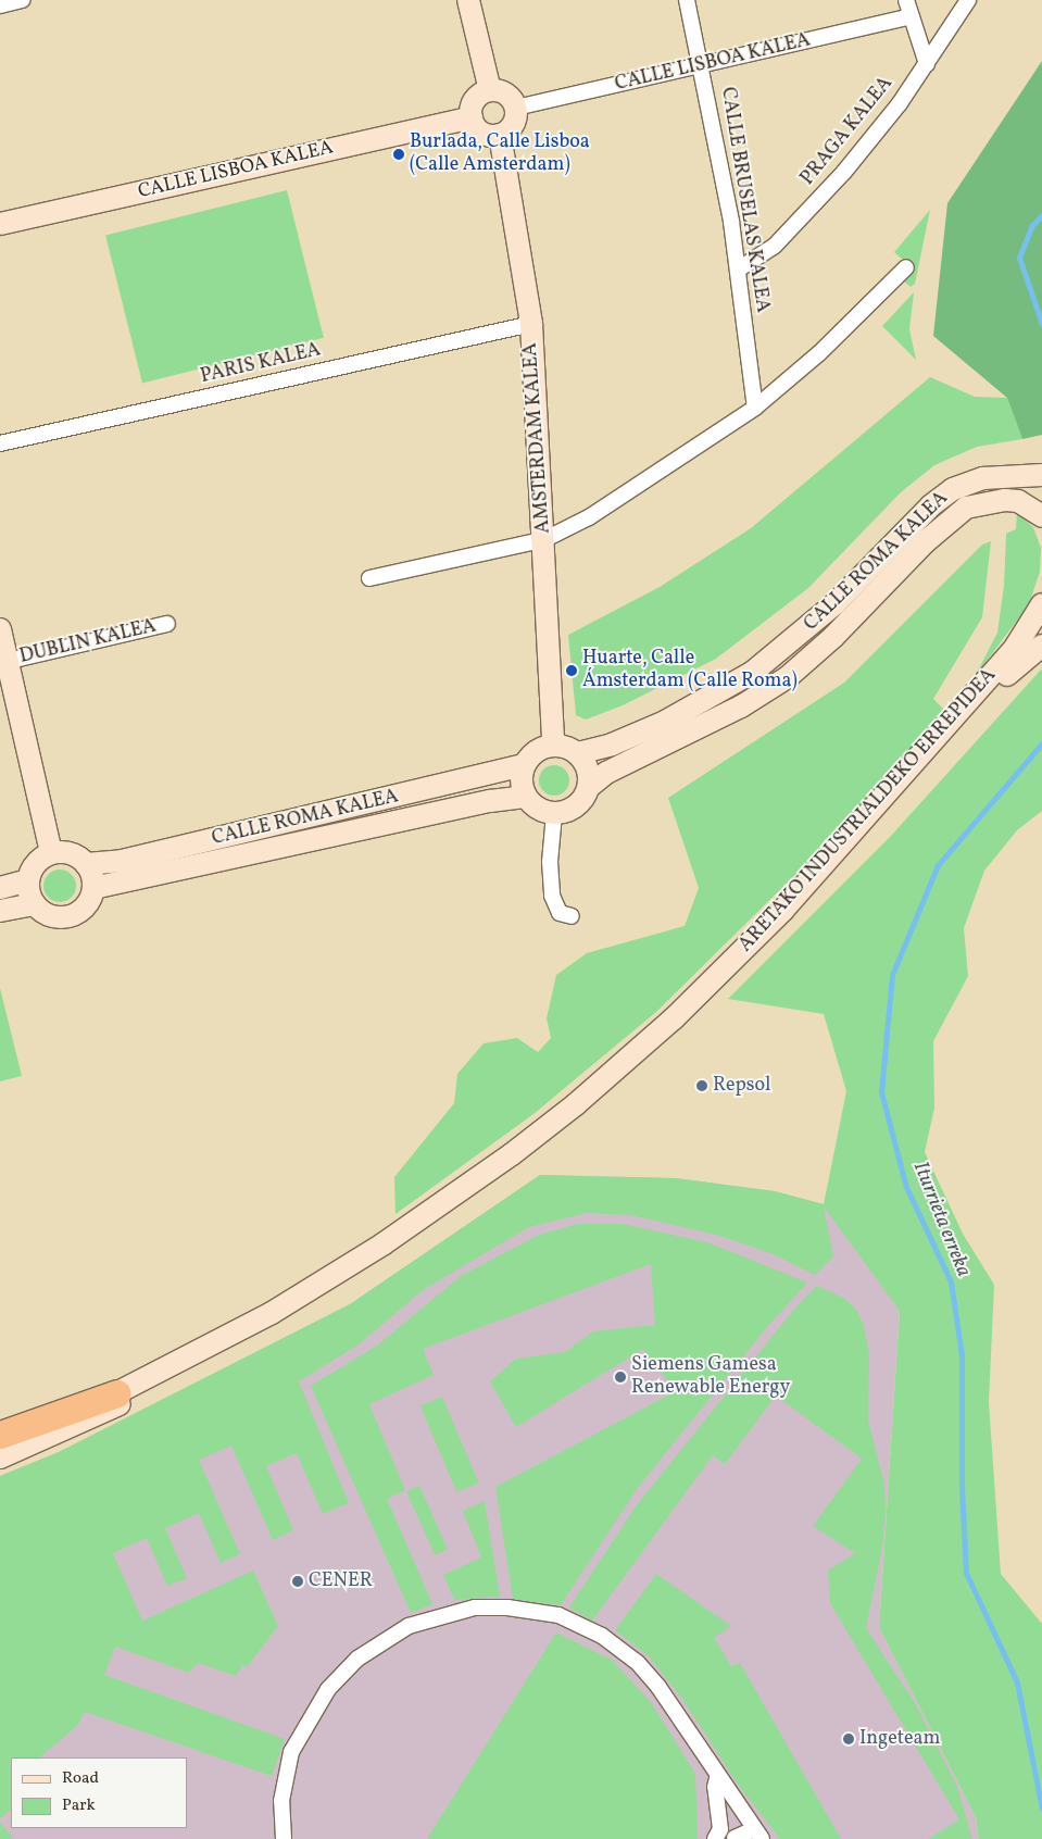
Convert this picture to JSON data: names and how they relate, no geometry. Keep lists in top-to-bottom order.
{
  "streets": {
    "street": [
      "CALLE LISBOA KALEA",
      "PRAGA KALEA",
      "CALLE BRUSELAS KALEA",
      "PARIS KALEA",
      "AMSTERDAM KALEA",
      "CALLE ROMA KALEA",
      "DUBLIN KALEA",
      "ARETAKO INDUSTRIALDEKO ERREPIDEA"
    ]
  },
  "crossings": [
    ["CALLE LISBOA KALEA", "CALLE BRUSELAS KALEA"],
    ["CALLE LISBOA KALEA", "AMSTERDAM KALEA"],
    ["PRAGA KALEA", "CALLE BRUSELAS KALEA"],
    ["PARIS KALEA", "AMSTERDAM KALEA"],
    ["AMSTERDAM KALEA", "CALLE ROMA KALEA"],
    ["CALLE ROMA KALEA", "DUBLIN KALEA"]
  ],
  "water": ["Iturrieta erreka"],
  "places": [
    "Burlada, Calle Lisboa (Calle Amsterdam)",
    "Huarte, Calle Ámsterdam (Calle Roma)",
    "Repsol",
    "Siemens Gamesa Renewable Energy",
    "CENER",
    "Ingeteam"
  ],
  "legend": ["Road", "Park"]
}
